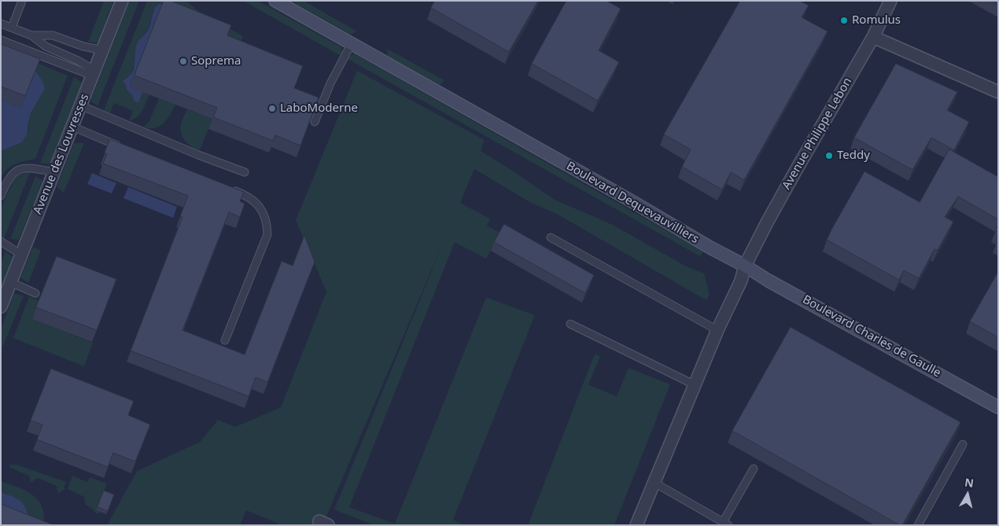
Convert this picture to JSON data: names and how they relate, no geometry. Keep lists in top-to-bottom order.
{
  "streets": {
    "main road": ["Boulevard Dequevauvilliers", "Boulevard Charles de Gaulle"],
    "street": ["Avenue Philippe Lebon", "Avenue des Louvresses"]
  },
  "crossings": [
    ["Avenue Philippe Lebon", "Boulevard Dequevauvilliers"],
    ["Avenue Philippe Lebon", "Boulevard Charles de Gaulle"],
    ["Boulevard Dequevauvilliers", "Boulevard Charles de Gaulle"]
  ],
  "places": [
    "Romulus",
    "Soprema",
    "LaboModerne",
    "Teddy"
  ],
  "north": "top"
}
